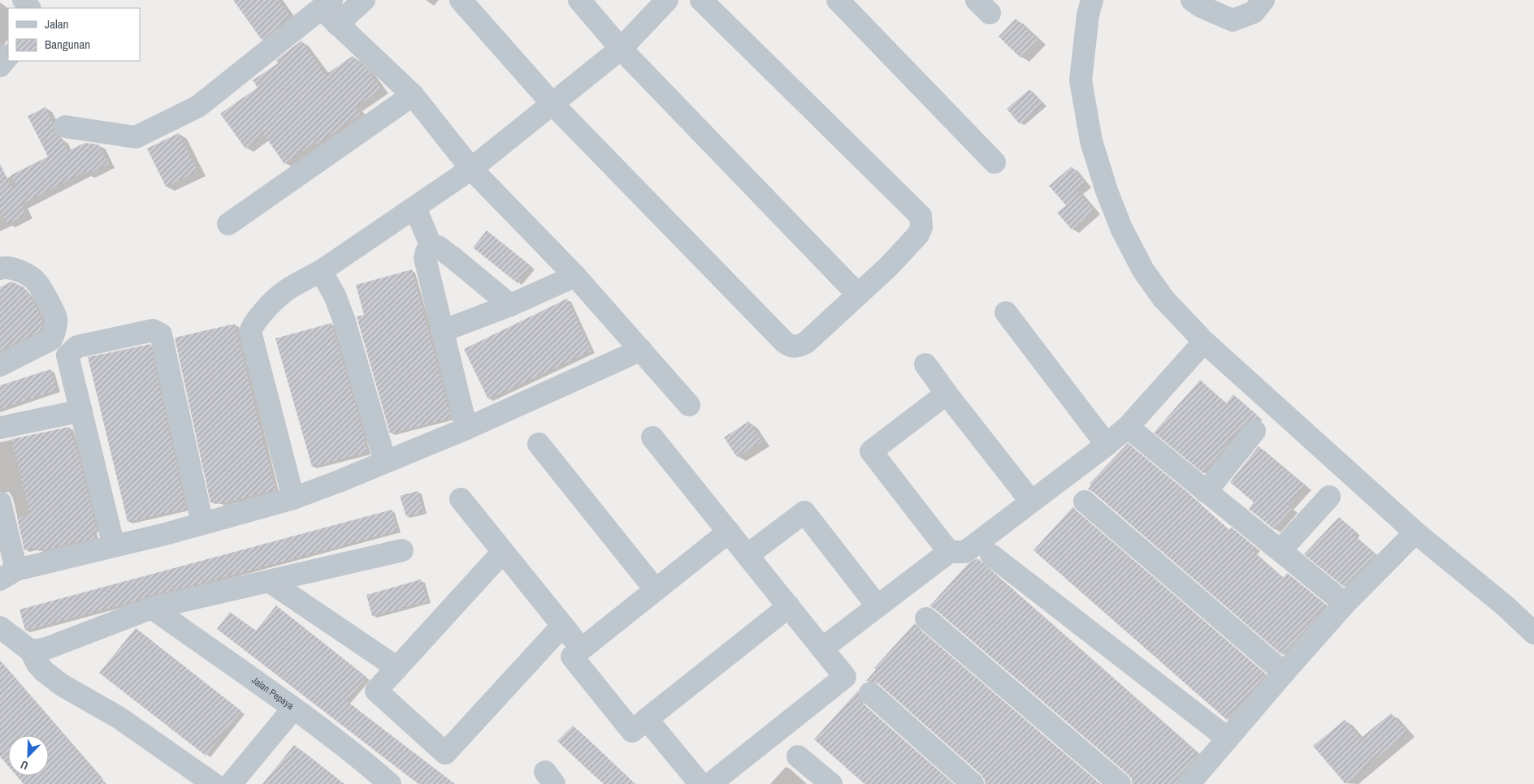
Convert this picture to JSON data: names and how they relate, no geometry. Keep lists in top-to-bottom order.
{
  "streets": {
    "street": ["Jalan Pepaya"]
  },
  "legend": ["Jalan", "Bangunan"],
  "north": "bottom left"
}
